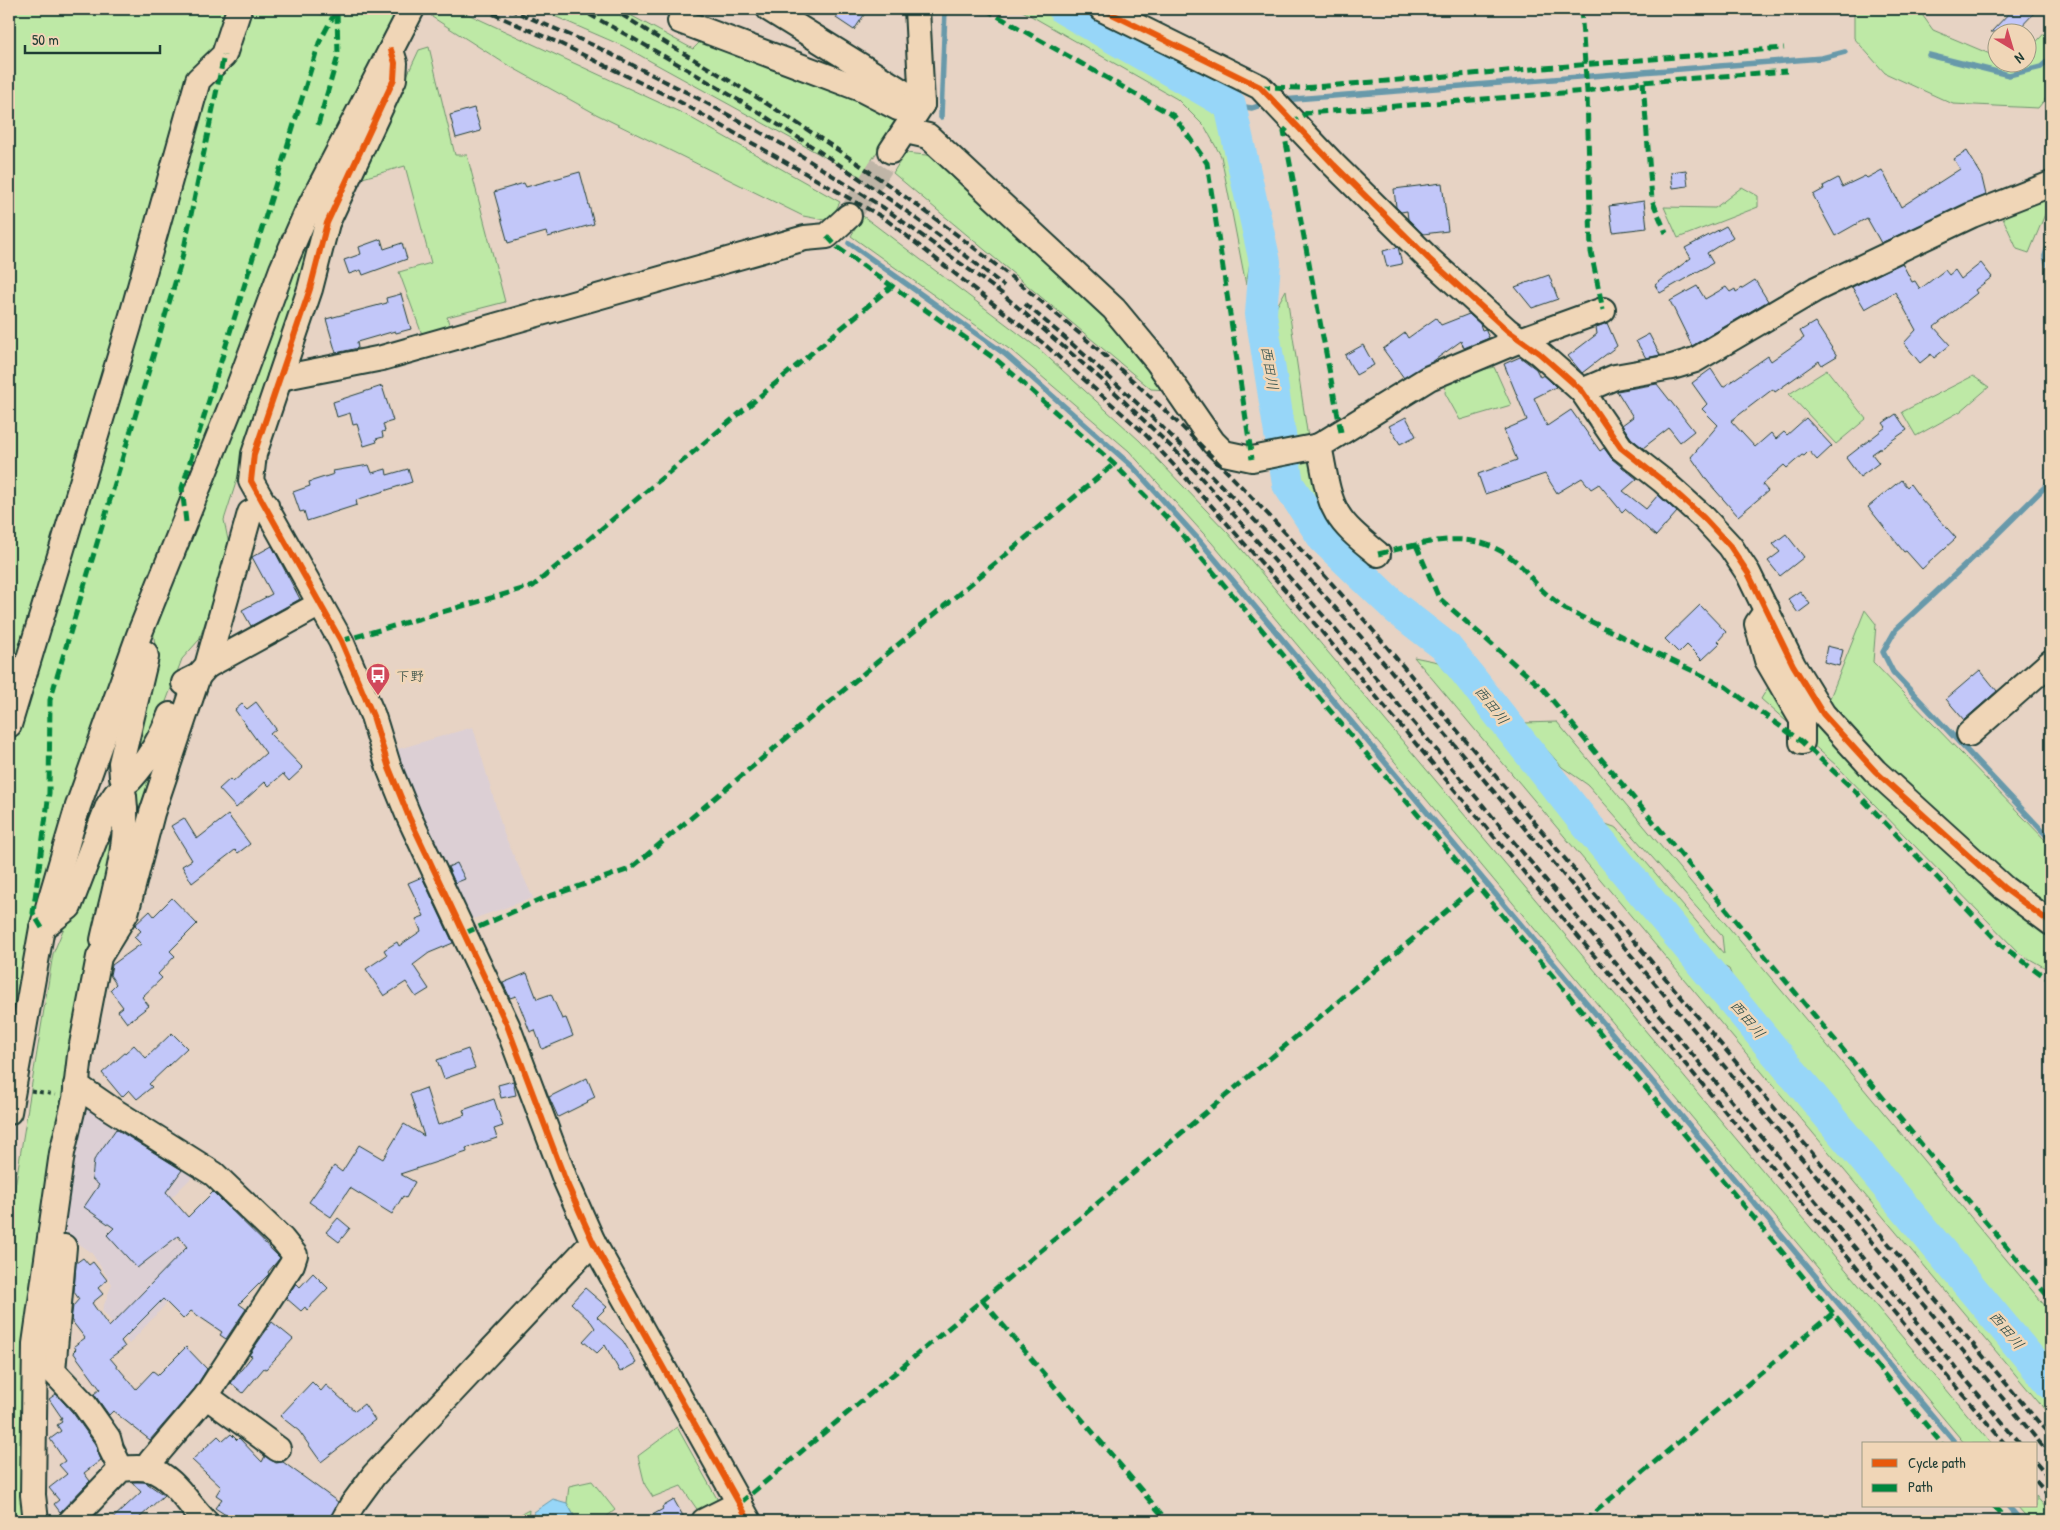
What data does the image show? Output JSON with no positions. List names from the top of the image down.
{
  "water": ["西田川"],
  "places": {
    "bus stop": ["下野"]
  },
  "legend": ["Cycle path", "Path"],
  "scale_bar": "50 m",
  "north": "bottom right"
}
